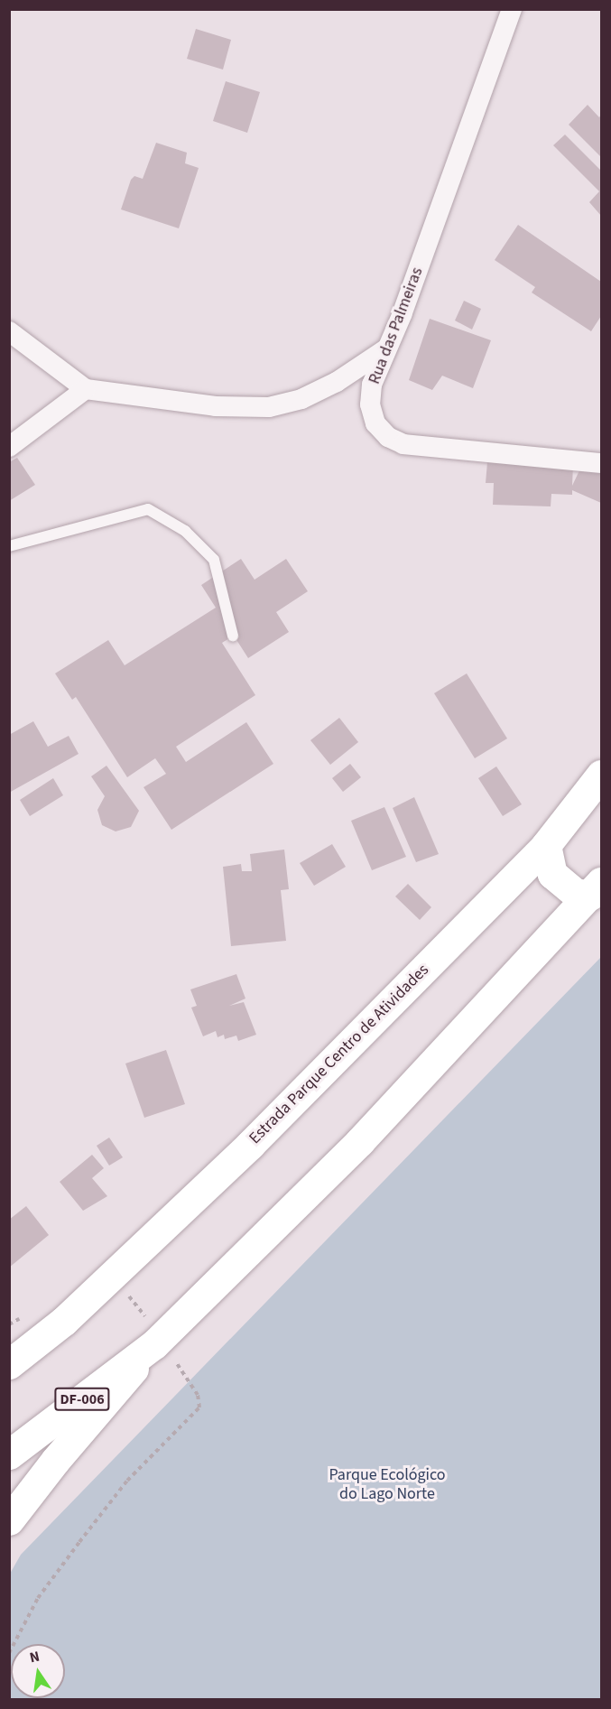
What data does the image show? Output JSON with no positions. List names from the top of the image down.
{
  "streets": {
    "main road": ["Estrada Parque Centro de Atividades", "DF-006"],
    "street": ["Rua das Palmeiras"]
  },
  "parks": ["Parque Ecológico do Lago Norte"],
  "north": "top"
}
